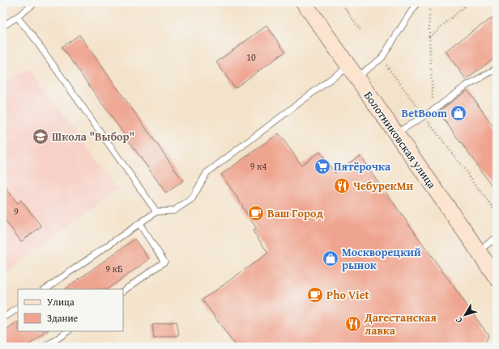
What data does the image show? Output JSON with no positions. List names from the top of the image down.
{
  "streets": {
    "street": ["Болотниковская улица"]
  },
  "places": {
    "shop": ["BetBoom", "Москворецкий рынок"],
    "school or university": ["Школа \"Выбор\""],
    "supermarket": ["Пятёрочка"],
    "restaurant": ["ЧебурекМи", "Дагестанская лавка"],
    "cafe": ["Ваш Город", "Pho Viet"]
  },
  "house_numbers": [
    "10",
    "9 к4",
    "9",
    "9 кБ"
  ],
  "legend": ["Улица", "Здание"],
  "north": "bottom left"
}
